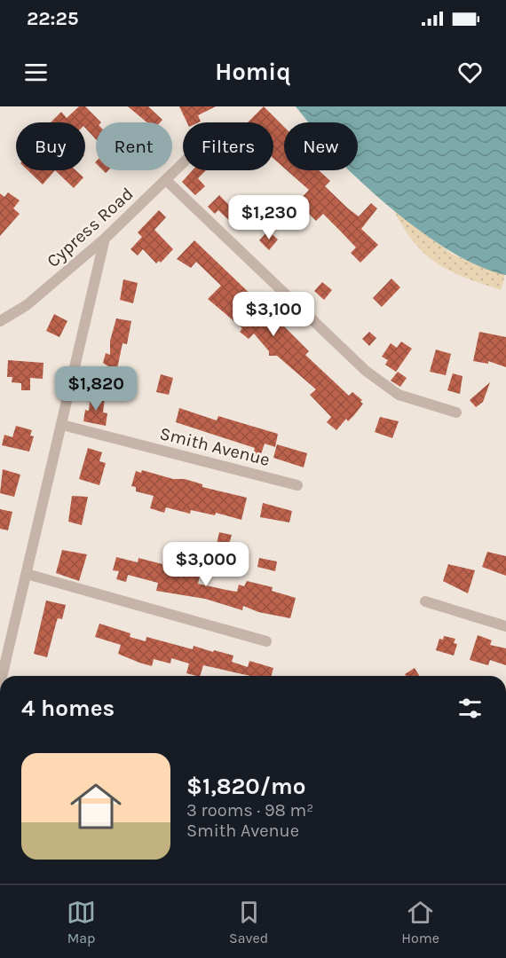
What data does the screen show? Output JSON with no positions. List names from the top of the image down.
{
  "streets": {
    "street": ["Cypress Road", "Smith Avenue"]
  },
  "page": {
    "status": "22:25",
    "header": "Homiq",
    "chip": [
      "Buy",
      "Rent",
      "Filters",
      "New"
    ],
    "price": [
      "$1,230",
      "$3,100",
      "$1,820",
      "$3,000"
    ],
    "heading": "4 homes",
    "list": [
      {
        "name": "$1,820/mo",
        "note": "3 rooms · 98 m² · Smith Avenue"
      }
    ],
    "tabs": ["Map", "Saved", "Home"]
  }
}
